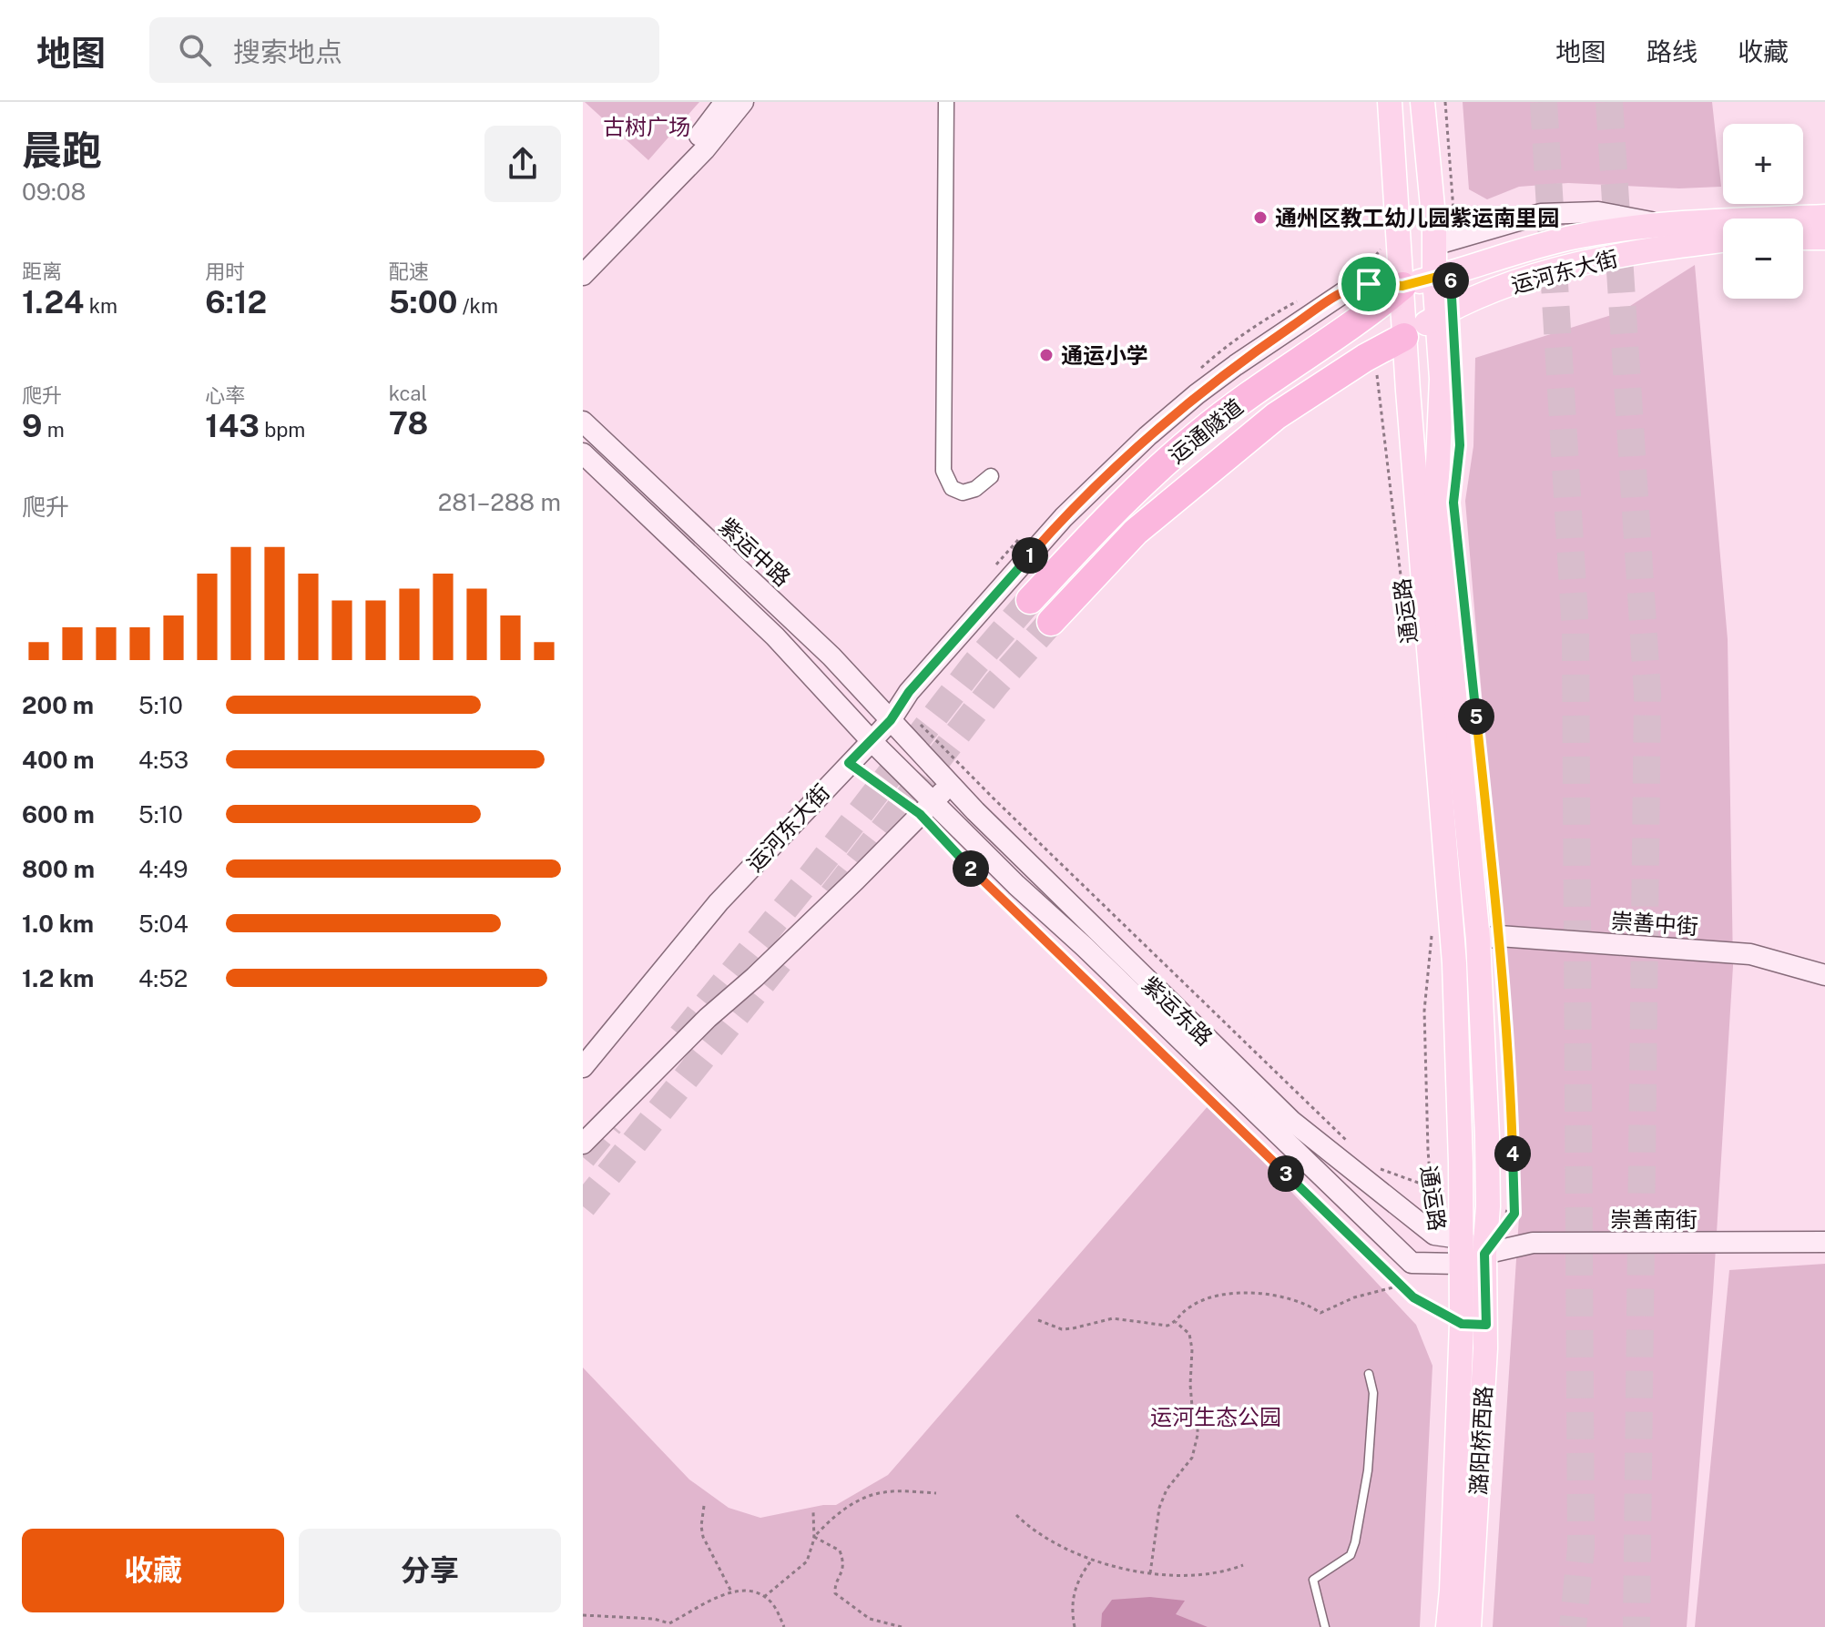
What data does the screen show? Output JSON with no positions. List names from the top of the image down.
{
  "streets": {
    "highway": ["运通隧道"],
    "main road": [
      "运河东大街",
      "紫运中路",
      "通运路",
      "崇善中街",
      "紫运东路",
      "崇善南街",
      "潞阳桥西路"
    ]
  },
  "crossings": [
    ["运河东大街", "运通隧道"],
    ["运河东大街", "紫运中路"],
    ["运河东大街", "通运路"],
    ["运河东大街", "紫运东路"],
    ["运通隧道", "通运路"],
    ["紫运中路", "紫运东路"],
    ["通运路", "崇善中街"],
    ["通运路", "紫运东路"],
    ["通运路", "崇善南街"],
    ["通运路", "潞阳桥西路"],
    ["紫运东路", "崇善南街"],
    ["紫运东路", "潞阳桥西路"],
    ["崇善南街", "潞阳桥西路"]
  ],
  "parks": ["古树广场", "运河生态公园"],
  "places": ["通州区教工幼儿园紫运南里园", "通运小学"],
  "page": {
    "header": "地图",
    "search": "搜索地点",
    "nav": ["地图", "路线", "收藏"],
    "heading": ["晨跑", "09:08"],
    "map_buttons": ["+", "−"],
    "stats": [
      ["距离", "1.24 km"],
      ["用时", "6:12"],
      ["配速", "5:00 /km"],
      ["爬升", "9 m"],
      ["心率", "143 bpm"],
      ["kcal", "78"]
    ],
    "pins": [
      "6",
      "1",
      "5",
      "2",
      "4",
      "3"
    ],
    "chart": ["爬升", "281–288 m"],
    "list": [
      {
        "name": "200 m",
        "note": "5:10"
      },
      {
        "name": "400 m",
        "note": "4:53"
      },
      {
        "name": "600 m",
        "note": "5:10"
      },
      {
        "name": "800 m",
        "note": "4:49"
      },
      {
        "name": "1.0 km",
        "note": "5:04"
      },
      {
        "name": "1.2 km",
        "note": "4:52"
      }
    ],
    "buttons": ["收藏", "分享"]
  }
}
